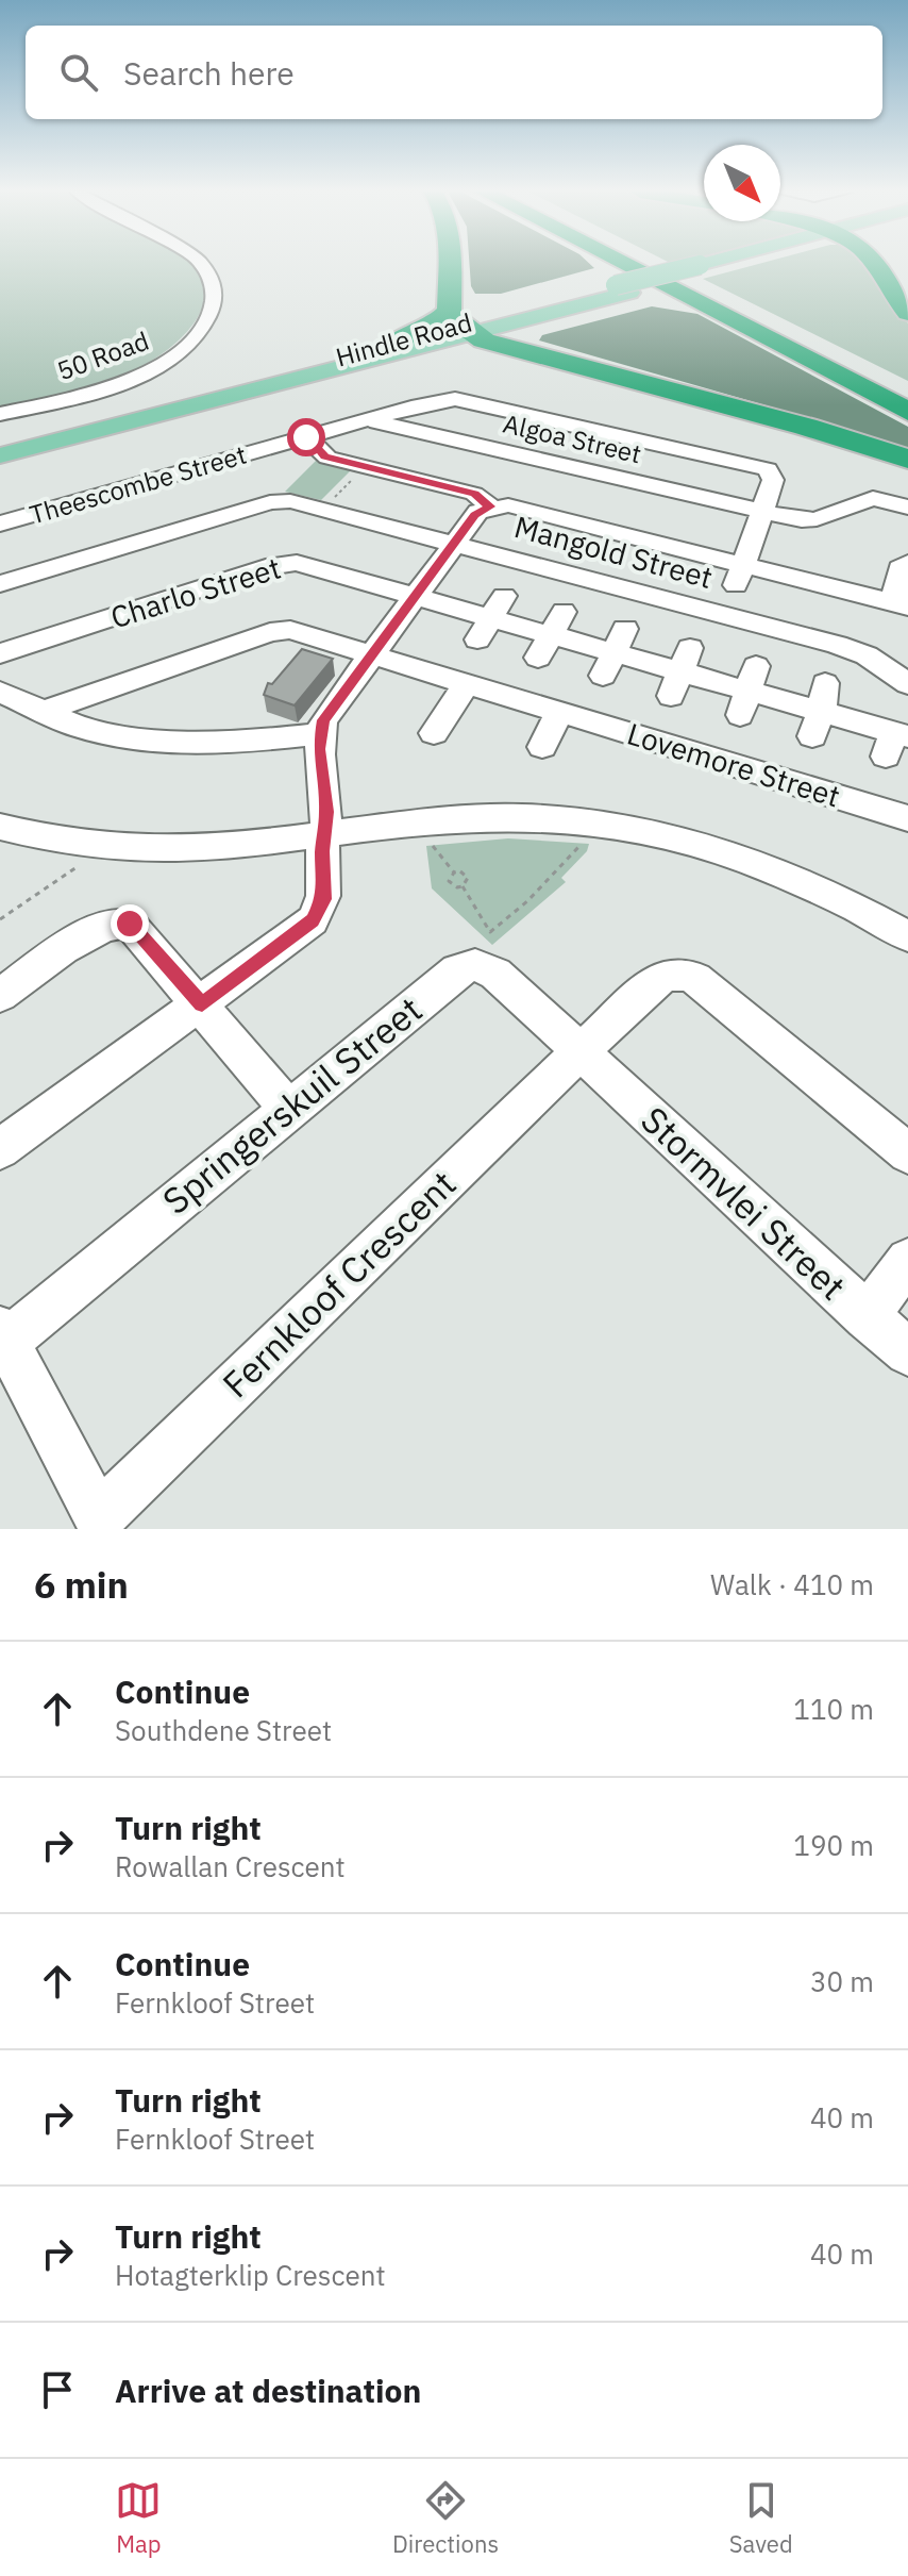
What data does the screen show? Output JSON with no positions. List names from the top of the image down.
{
  "streets": {
    "main road": ["Hindle Road"],
    "street": [
      "50 Road",
      "Algoa Street",
      "Theescombe Street",
      "Mangold Street",
      "Charlo Street",
      "Lovemore Street",
      "Springerskuil Street",
      "Stormvlei Street",
      "Fernkloof Crescent"
    ]
  },
  "crossings": [
    ["Algoa Street", "Theescombe Street"],
    ["Springerskuil Street", "Stormvlei Street"],
    ["Springerskuil Street", "Fernkloof Crescent"],
    ["Stormvlei Street", "Fernkloof Crescent"]
  ],
  "north": "bottom right",
  "page": {
    "search": "Search here",
    "heading": ["6 min", "Walk · 410 m"],
    "list": [
      ["Continue", "Southdene Street", "110 m"],
      ["Turn right", "Rowallan Crescent", "190 m"],
      ["Continue", "Fernkloof Street", "30 m"],
      ["Turn right", "Fernkloof Street", "40 m"],
      ["Turn right", "Hotagterklip Crescent", "40 m"],
      "Arrive at destination"
    ],
    "nav": ["Map", "Directions", "Saved"]
  }
}
